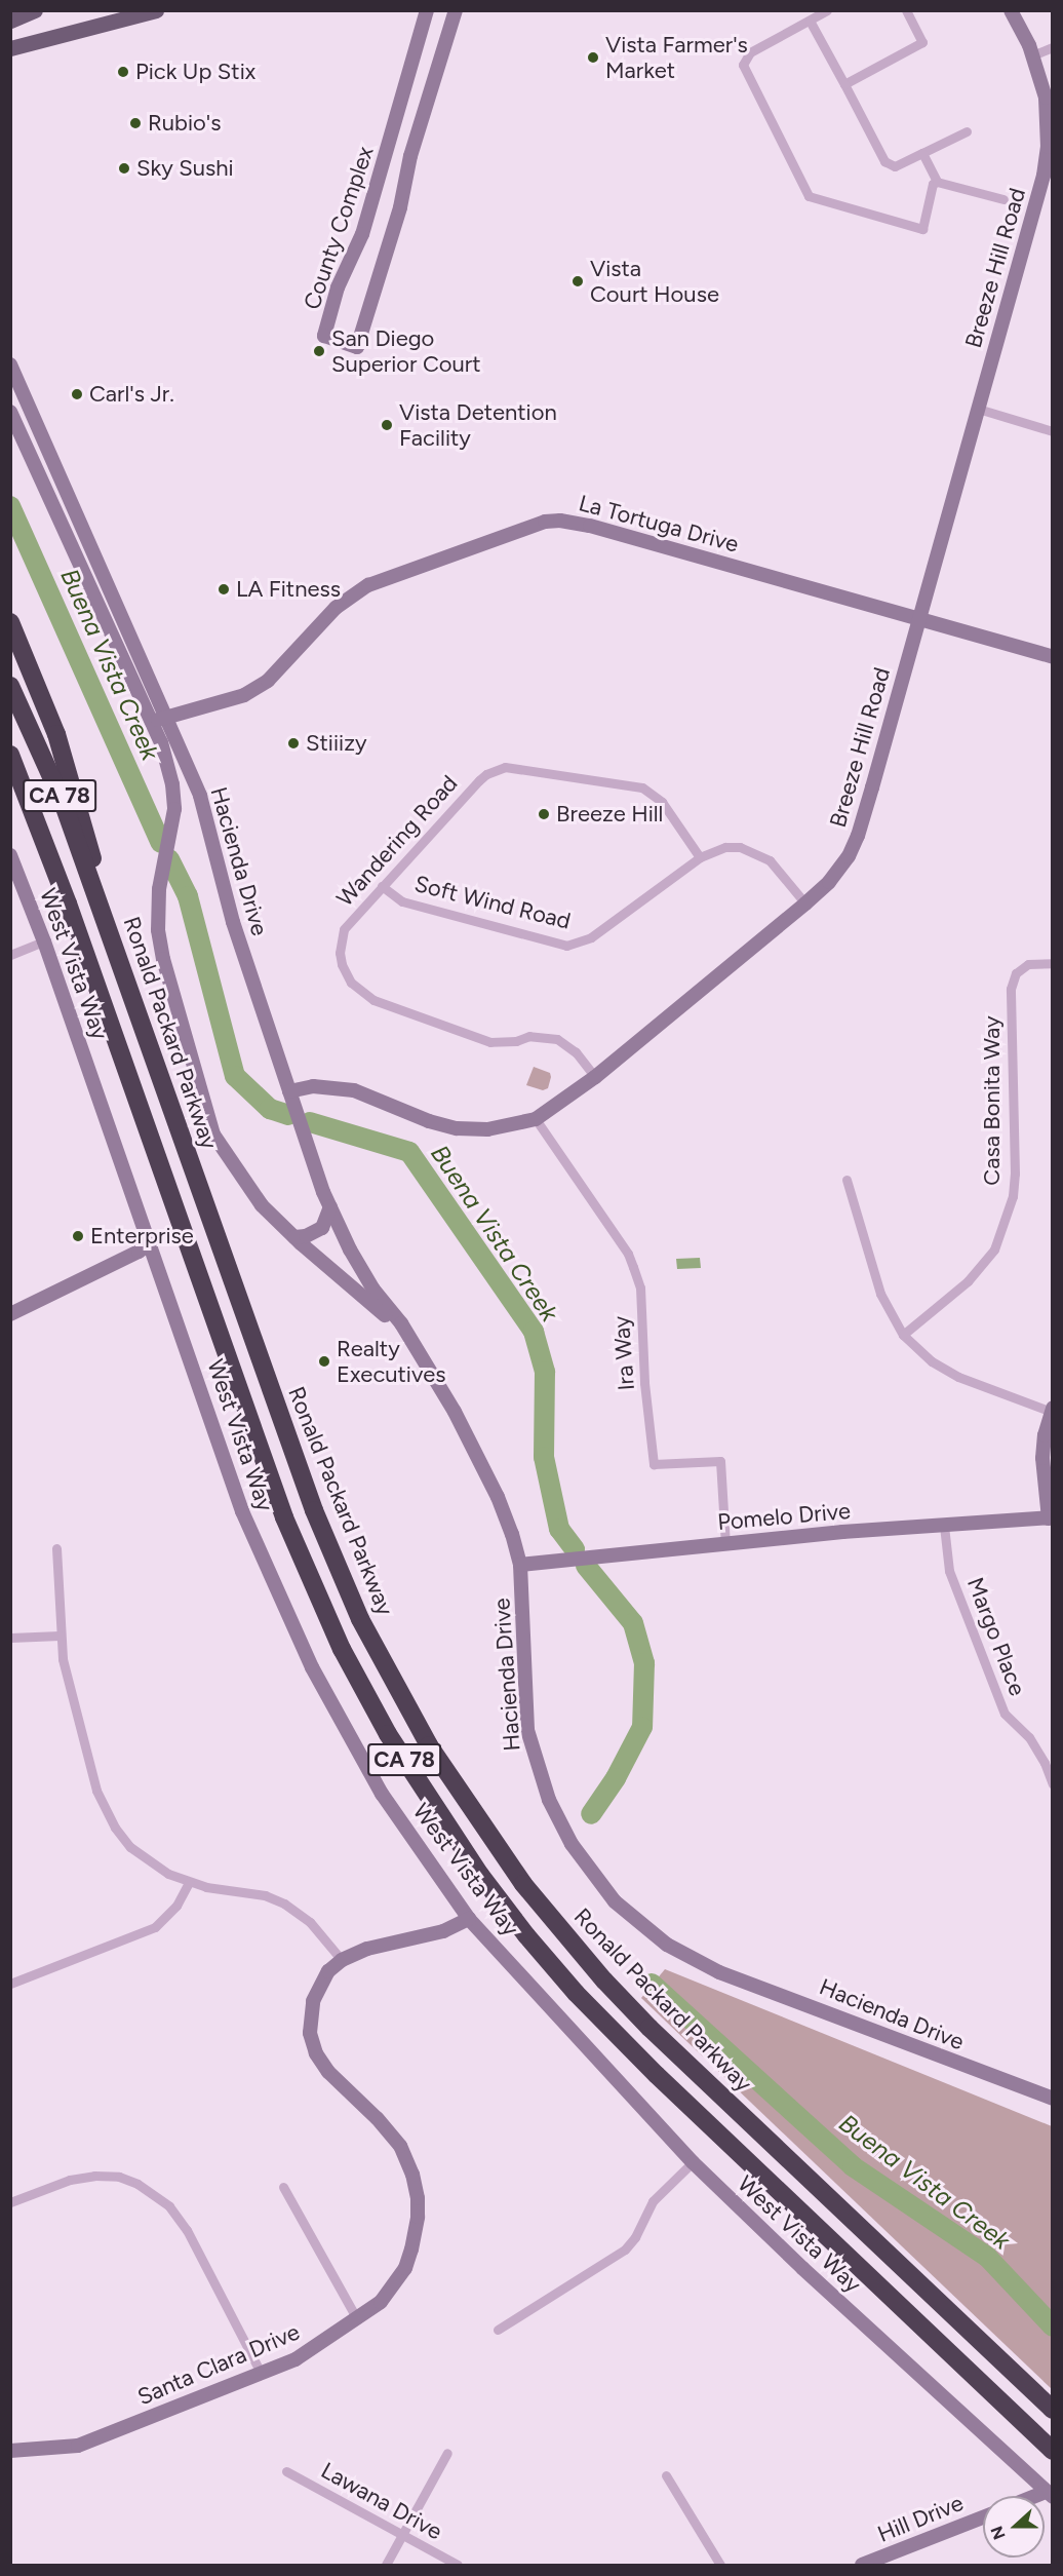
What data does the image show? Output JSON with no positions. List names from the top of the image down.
{
  "streets": {
    "highway": ["CA 78", "Ronald Packard Parkway"],
    "main road": [
      "County Complex",
      "Breeze Hill Road",
      "La Tortuga Drive",
      "Hacienda Drive",
      "West Vista Way",
      "Pomelo Drive",
      "Santa Clara Drive",
      "Hill Drive"
    ],
    "street": [
      "Wandering Road",
      "Soft Wind Road",
      "Casa Bonita Way",
      "Ira Way",
      "Margo Place",
      "Lawana Drive"
    ]
  },
  "crossings": [
    ["Breeze Hill Road", "La Tortuga Drive"],
    ["Breeze Hill Road", "Wandering Road"],
    ["Breeze Hill Road", "Hacienda Drive"],
    ["Breeze Hill Road", "Soft Wind Road"],
    ["Breeze Hill Road", "Ira Way"],
    ["La Tortuga Drive", "Hacienda Drive"],
    ["Wandering Road", "Soft Wind Road"],
    ["Hacienda Drive", "Pomelo Drive"],
    ["West Vista Way", "Santa Clara Drive"],
    ["Ira Way", "Pomelo Drive"],
    ["Pomelo Drive", "Margo Place"]
  ],
  "water": ["Buena Vista Creek"],
  "places": [
    "Vista Farmer's Market",
    "Pick Up Stix",
    "Rubio's",
    "Sky Sushi",
    "Vista Court House",
    "San Diego Superior Court",
    "Carl's Jr.",
    "Vista Detention Facility",
    "LA Fitness",
    "Stiiizy",
    "Breeze Hill",
    "Enterprise",
    "Realty Executives"
  ],
  "north": "left"
}
